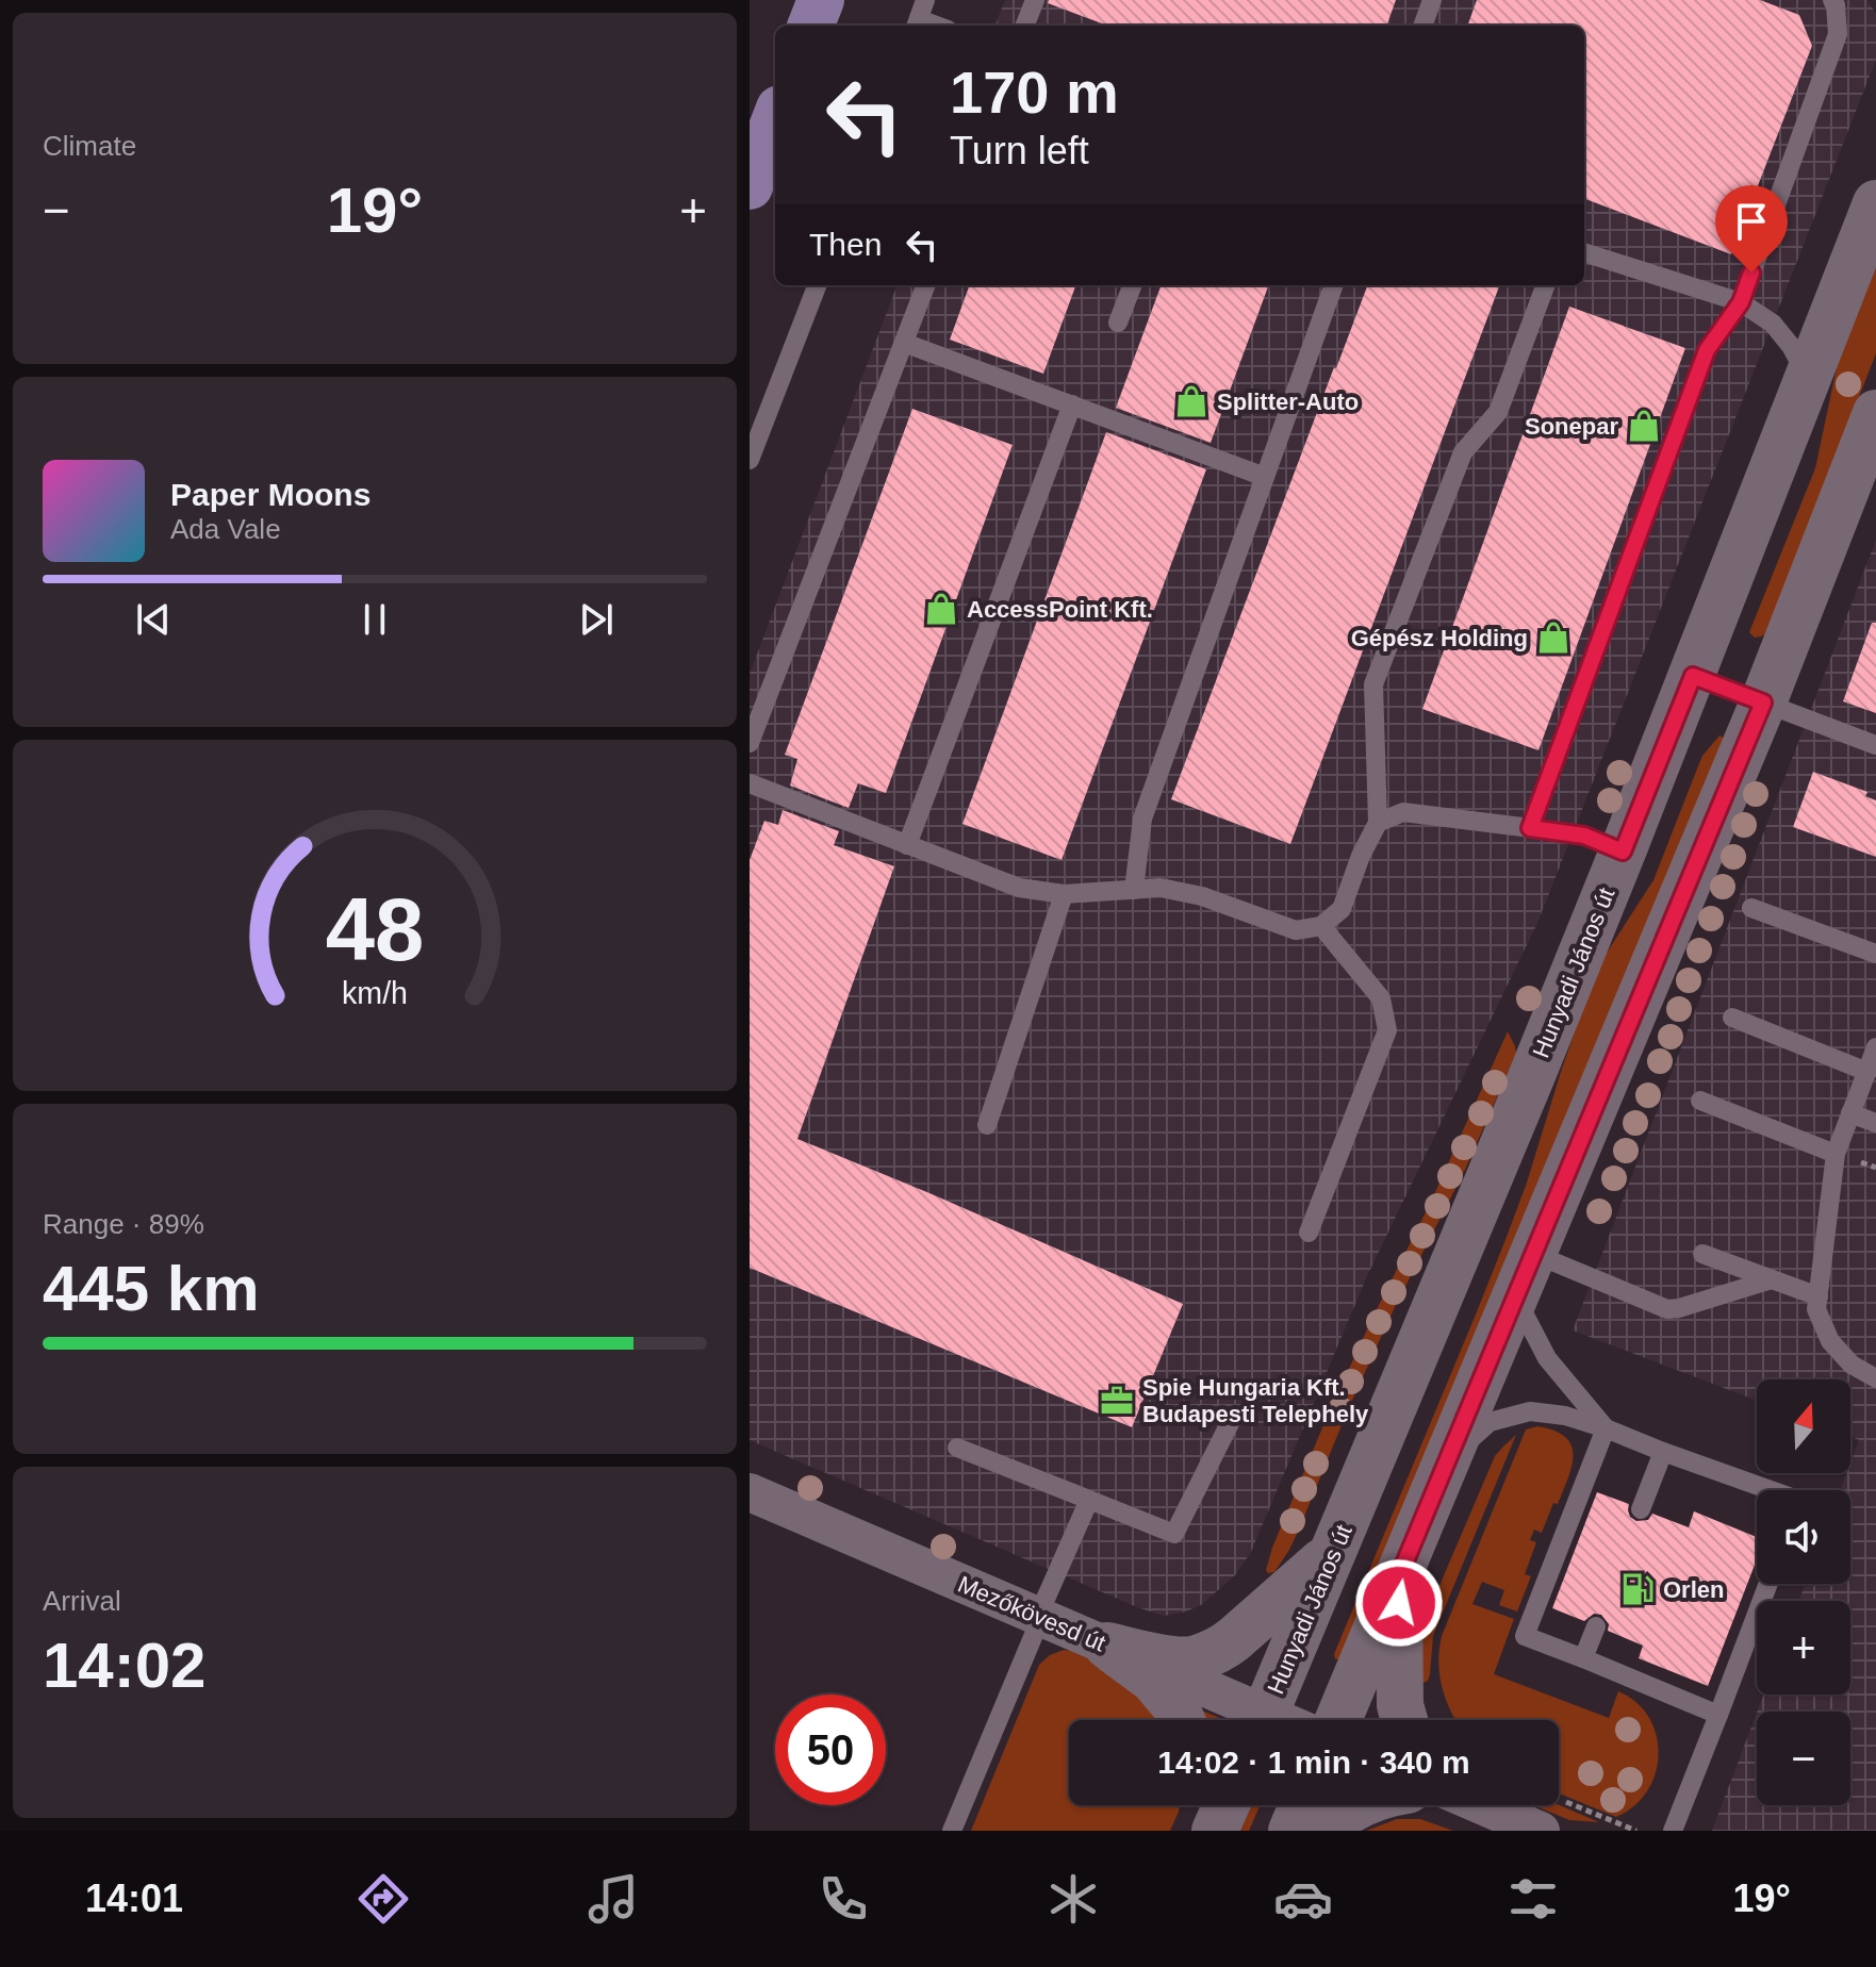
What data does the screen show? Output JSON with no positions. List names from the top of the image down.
{
  "streets": {
    "main road": ["Hunyadi János út"],
    "street": ["Mezőkövesd út"]
  },
  "places": {
    "shop": [
      "Splitter-Auto",
      "Sonepar",
      "AccessPoint Kft.",
      "Gépész Holding"
    ],
    "office": ["Spie Hungaria Kft. Budapesti Telephely"],
    "fuel station": ["Orlen"]
  },
  "north": "top",
  "page": {
    "tile": [
      "Climate",
      ["Range · 89%", "445 km"],
      ["Arrival", "14:02"]
    ],
    "turn": ["170 m", "Turn left"],
    "heat": ["−", "19°", "+"],
    "then": "Then",
    "song": ["Paper Moons", "Ada Vale"],
    "map_buttons": ["+", "−"],
    "limit": "50",
    "trip": "14:02 · 1 min · 340 m",
    "tabs": ["14:01", "19°"],
    "gauge": ["48", "km/h"]
  }
}
